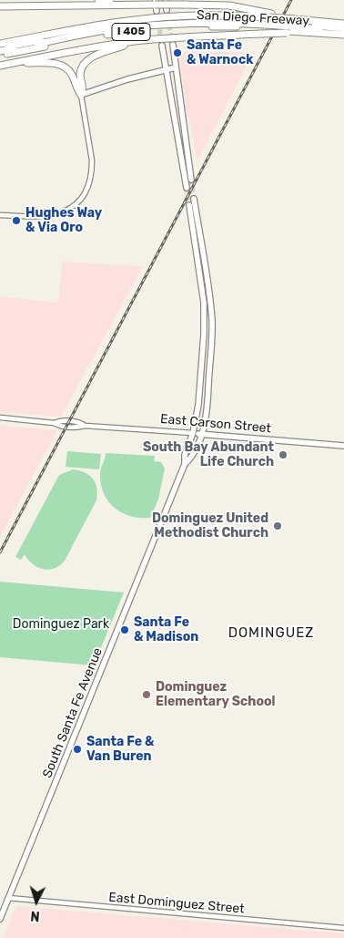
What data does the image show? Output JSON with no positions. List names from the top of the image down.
{
  "streets": {
    "highway": ["San Diego Freeway", "I 405"],
    "main road": ["East Carson Street", "South Santa Fe Avenue"],
    "street": ["East Dominguez Street"]
  },
  "crossings": [
    ["East Carson Street", "South Santa Fe Avenue"],
    ["South Santa Fe Avenue", "East Dominguez Street"]
  ],
  "districts": ["DOMINGUEZ"],
  "parks": ["Dominguez Park"],
  "places": [
    "Santa Fe & Warnock",
    "Hughes Way & Via Oro",
    "South Bay Abundant Life Church",
    "Dominguez United Methodist Church",
    "Santa Fe & Madison",
    "Dominguez Elementary School",
    "Santa Fe & Van Buren"
  ],
  "north": "bottom"
}
